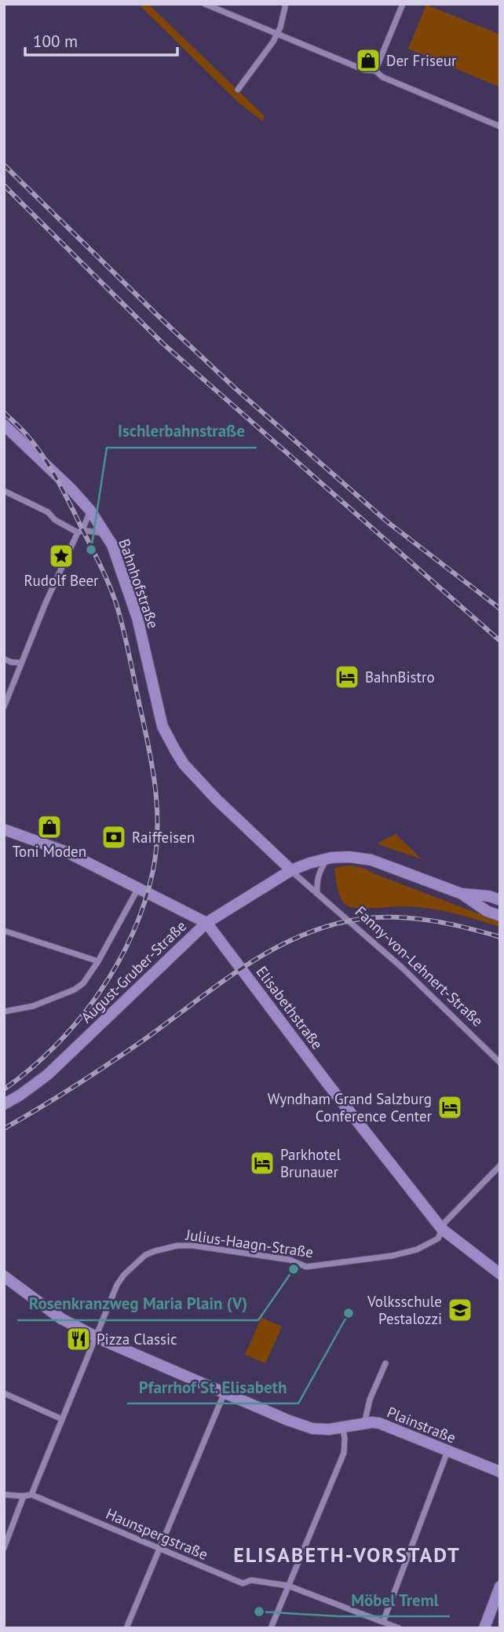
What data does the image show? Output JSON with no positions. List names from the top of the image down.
{
  "streets": {
    "street": [
      "Bahnhofstraße",
      "Fanny-von-Lehnert-Straße",
      "August-Gruber-Straße",
      "Elisabethstraße",
      "Julius-Haagn-Straße",
      "Plainstraße",
      "Haunspergstraße"
    ]
  },
  "crossings": [
    ["Bahnhofstraße", "Fanny-von-Lehnert-Straße"],
    ["Fanny-von-Lehnert-Straße", "August-Gruber-Straße"],
    ["August-Gruber-Straße", "Elisabethstraße"],
    ["Elisabethstraße", "Julius-Haagn-Straße"],
    ["Julius-Haagn-Straße", "Plainstraße"],
    ["Julius-Haagn-Straße", "Haunspergstraße"]
  ],
  "districts": ["ELISABETH-VORSTADT"],
  "places": {
    "shop": ["Der Friseur", "Toni Moden"],
    "other": [
      "Ischlerbahnstraße",
      "Rosenkranzweg Maria Plain (V)",
      "Pfarrhof St. Elisabeth",
      "Möbel Treml"
    ],
    "place": ["Rudolf Beer"],
    "hotel": ["BahnBistro", "Wyndham Grand Salzburg Conference Center", "Parkhotel Brunauer"],
    "bank": ["Raiffeisen"],
    "school or university": ["Volksschule Pestalozzi"],
    "restaurant": ["Pizza Classic"]
  },
  "scale_bar": "100 m"
}
